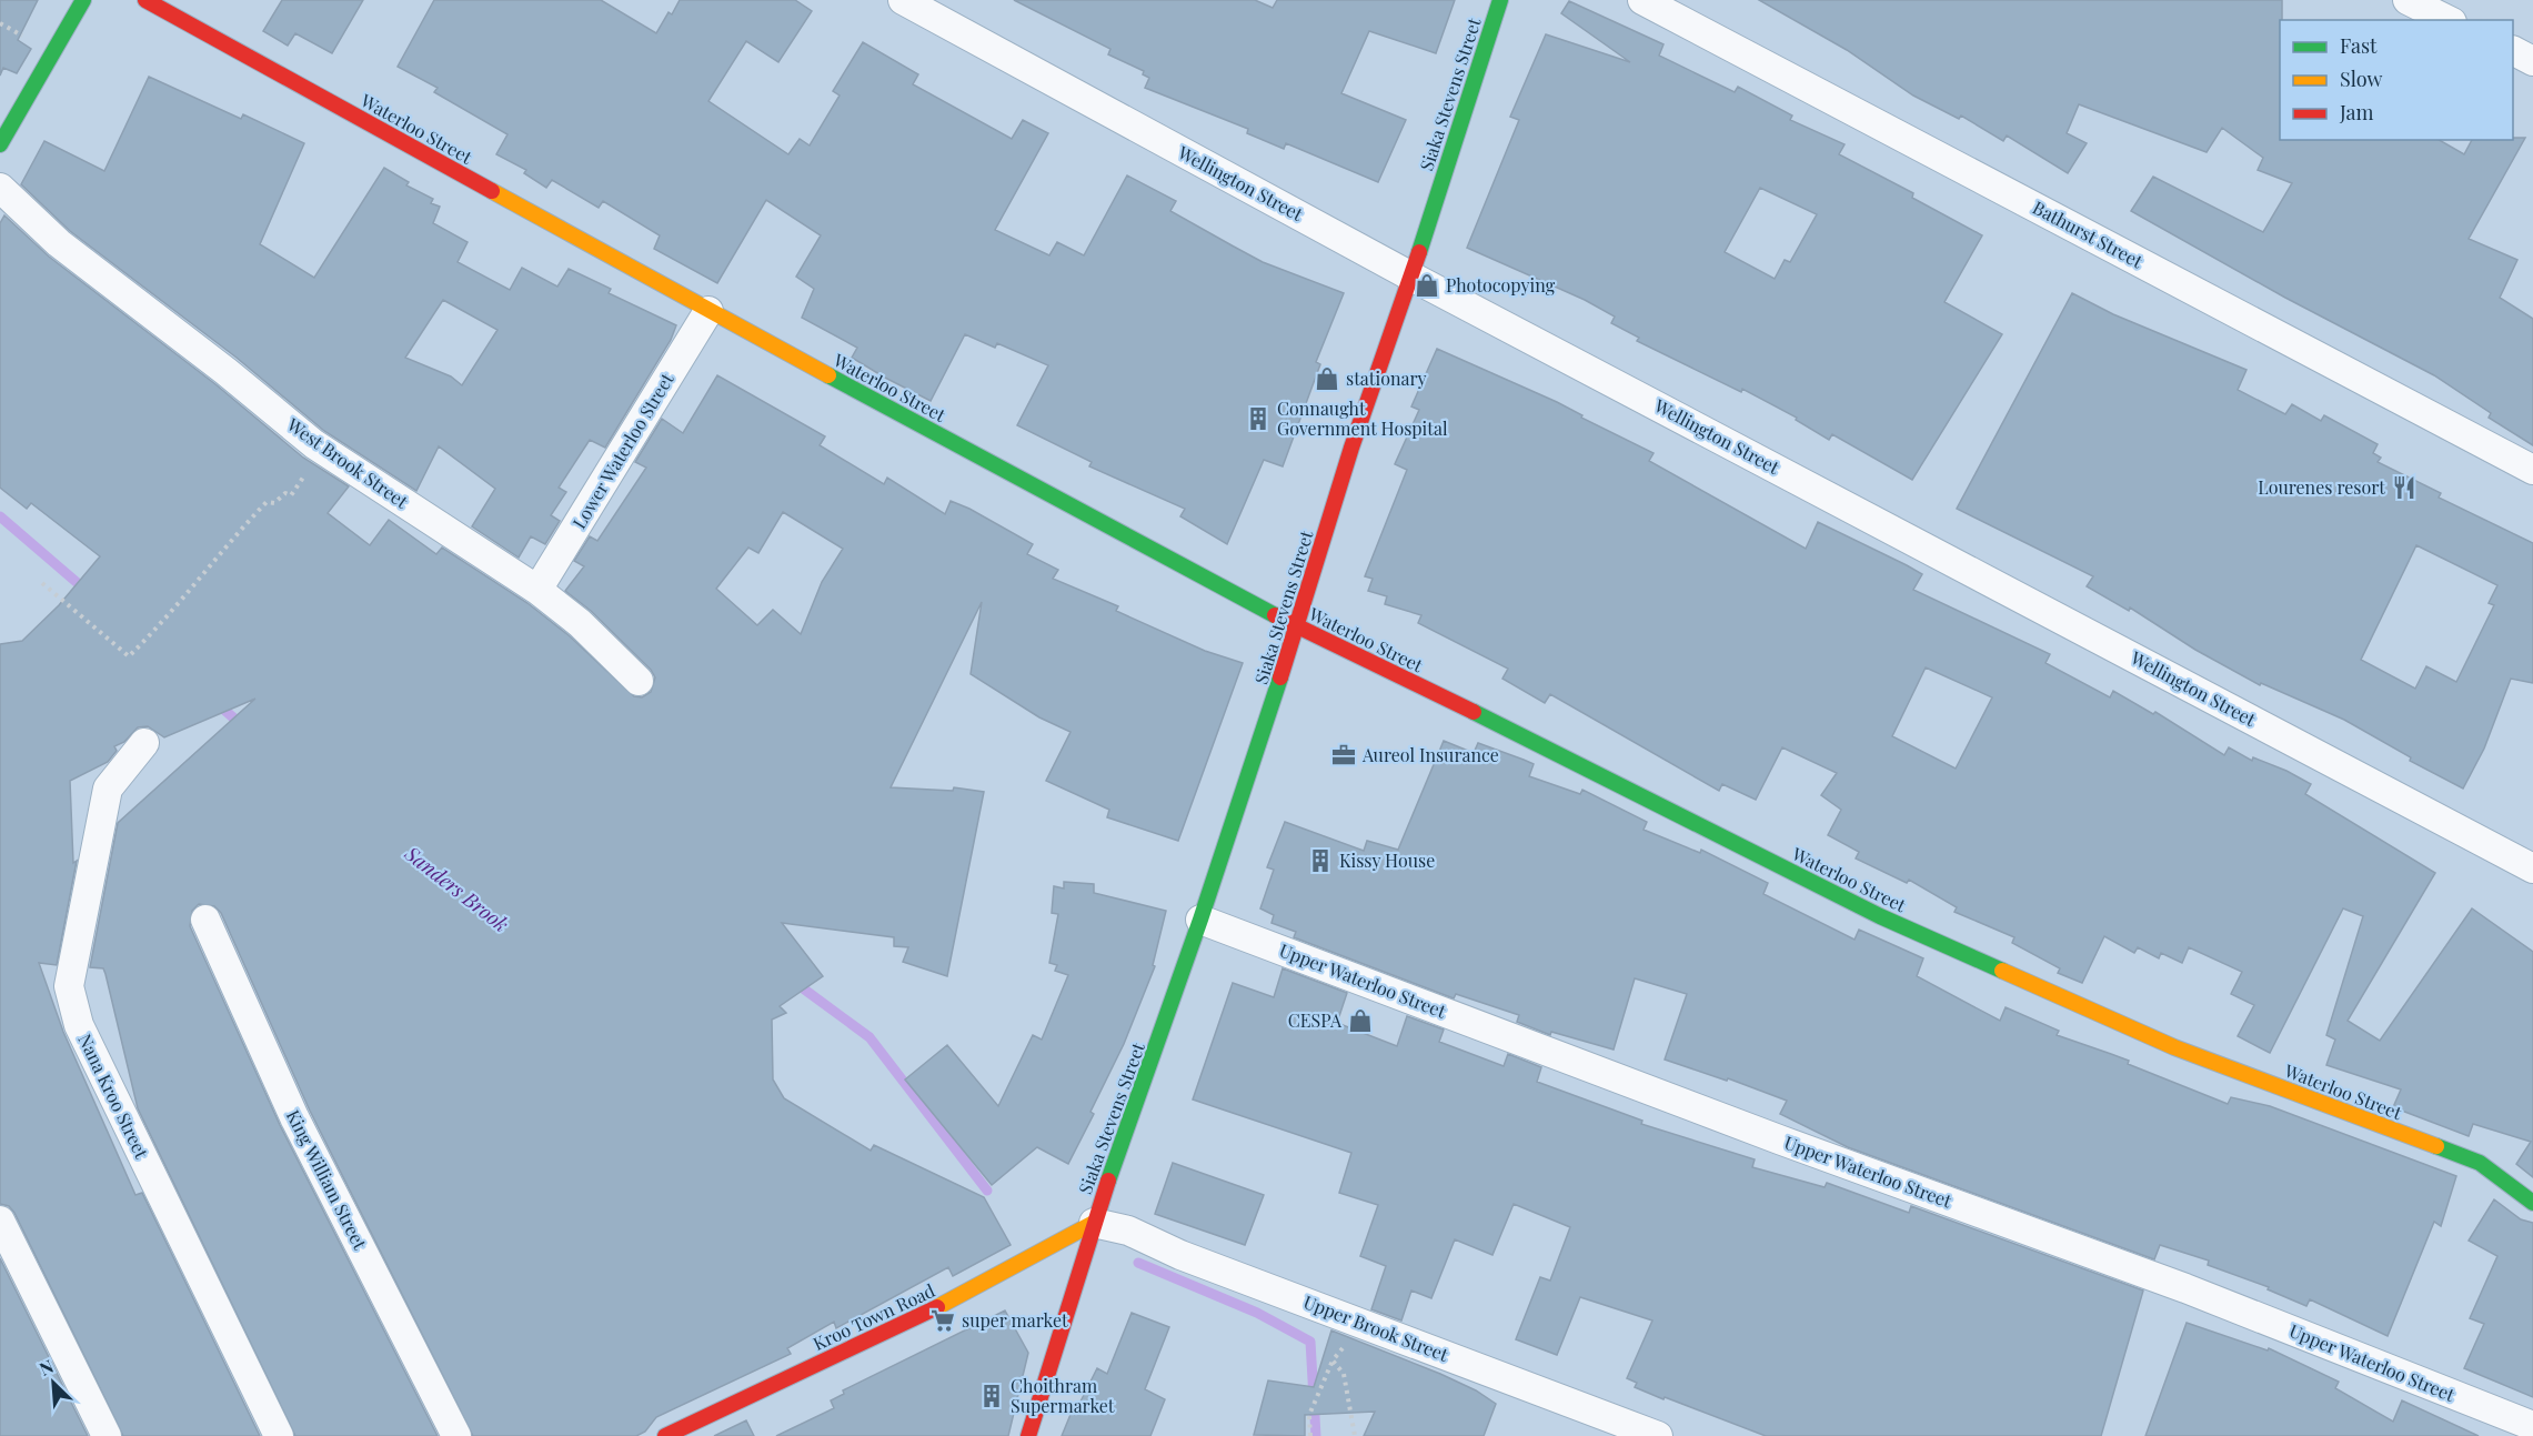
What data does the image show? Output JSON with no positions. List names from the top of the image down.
{
  "streets": {
    "street": [
      "Siaka Stevens Street",
      "Waterloo Street",
      "Wellington Street",
      "Bathurst Street",
      "Lower Waterloo Street",
      "West Brook Street",
      "Upper Waterloo Street",
      "Nana Kroo Street",
      "King William Street",
      "Kroo Town Road",
      "Upper Brook Street"
    ]
  },
  "crossings": [
    ["Siaka Stevens Street", "Waterloo Street"],
    ["Siaka Stevens Street", "Wellington Street"],
    ["Siaka Stevens Street", "Upper Waterloo Street"],
    ["Siaka Stevens Street", "Kroo Town Road"],
    ["Siaka Stevens Street", "Upper Brook Street"],
    ["Waterloo Street", "Lower Waterloo Street"],
    ["Lower Waterloo Street", "West Brook Street"],
    ["Kroo Town Road", "Upper Brook Street"]
  ],
  "water": ["Sanders Brook"],
  "places": {
    "shop": ["Photocopying", "stationary", "CESPA"],
    "building": ["Connaught Government Hospital", "Kissy House", "Choithram Supermarket"],
    "restaurant": ["Lourenes resort"],
    "office": ["Aureol Insurance"],
    "supermarket": ["super market"]
  },
  "legend": ["Fast", "Slow", "Jam"],
  "north": "top left"
}
